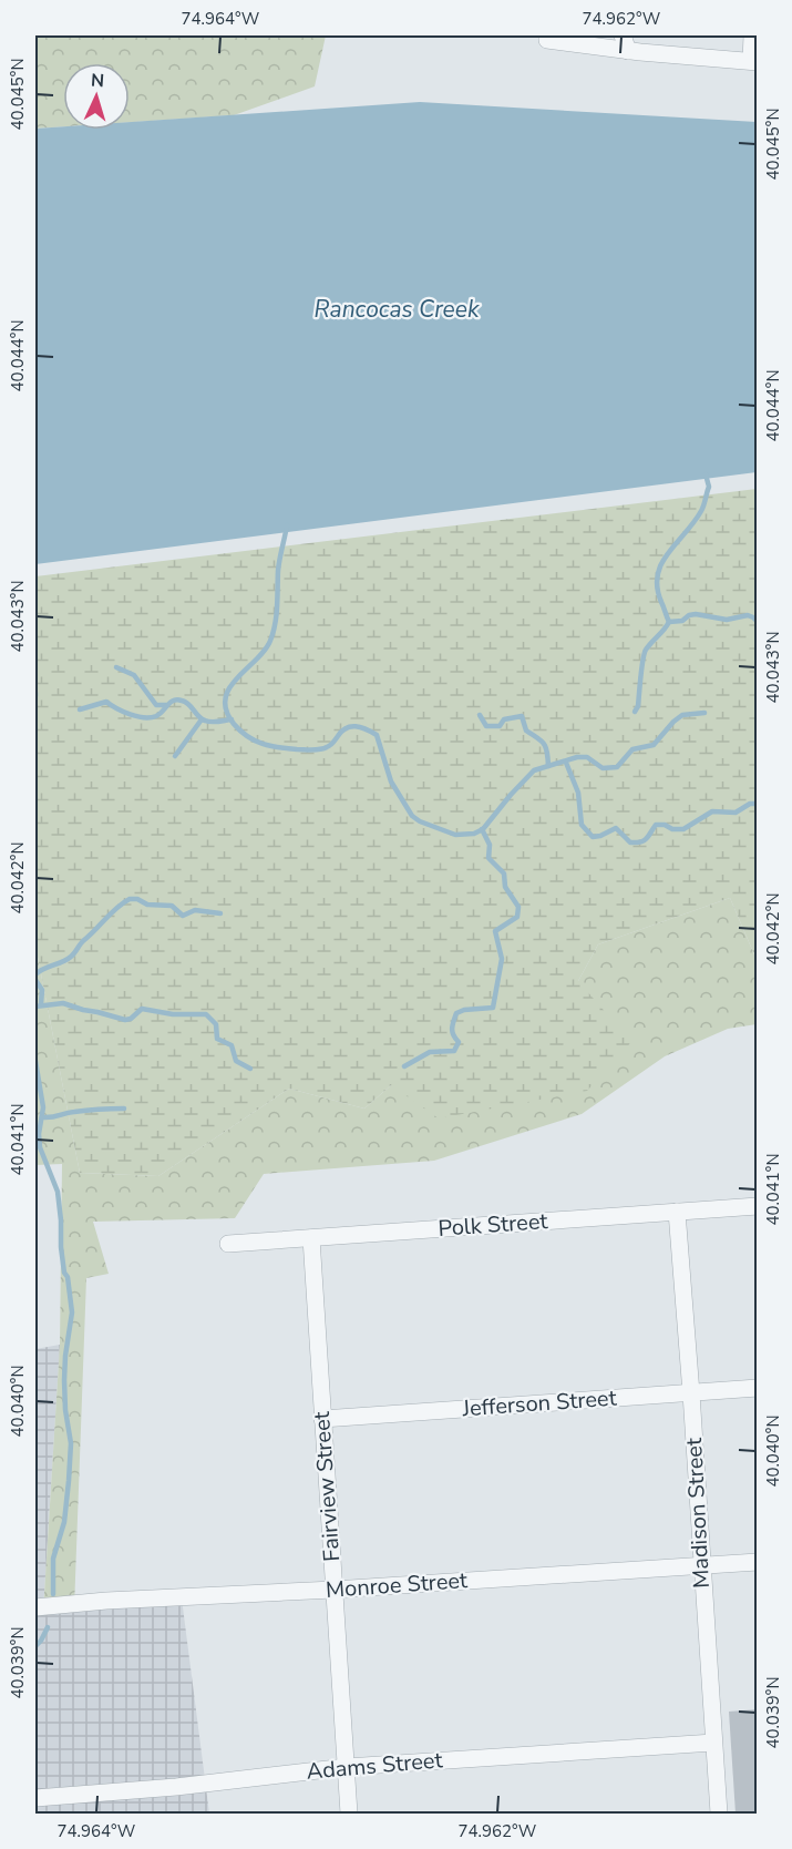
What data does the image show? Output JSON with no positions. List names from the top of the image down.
{
  "streets": {
    "street": [
      "Polk Street",
      "Jefferson Street",
      "Fairview Street",
      "Madison Street",
      "Monroe Street",
      "Adams Street"
    ]
  },
  "crossings": [
    ["Polk Street", "Fairview Street"],
    ["Polk Street", "Madison Street"],
    ["Jefferson Street", "Fairview Street"],
    ["Jefferson Street", "Madison Street"],
    ["Fairview Street", "Monroe Street"],
    ["Fairview Street", "Adams Street"],
    ["Madison Street", "Monroe Street"],
    ["Madison Street", "Adams Street"]
  ],
  "water": ["Rancocas Creek"],
  "north": "top",
  "coordinates": [
    "74.964°W",
    "74.962°W",
    "40.045°N",
    "40.044°N",
    "40.043°N",
    "40.042°N",
    "40.041°N",
    "40.040°N",
    "40.039°N"
  ]
}
